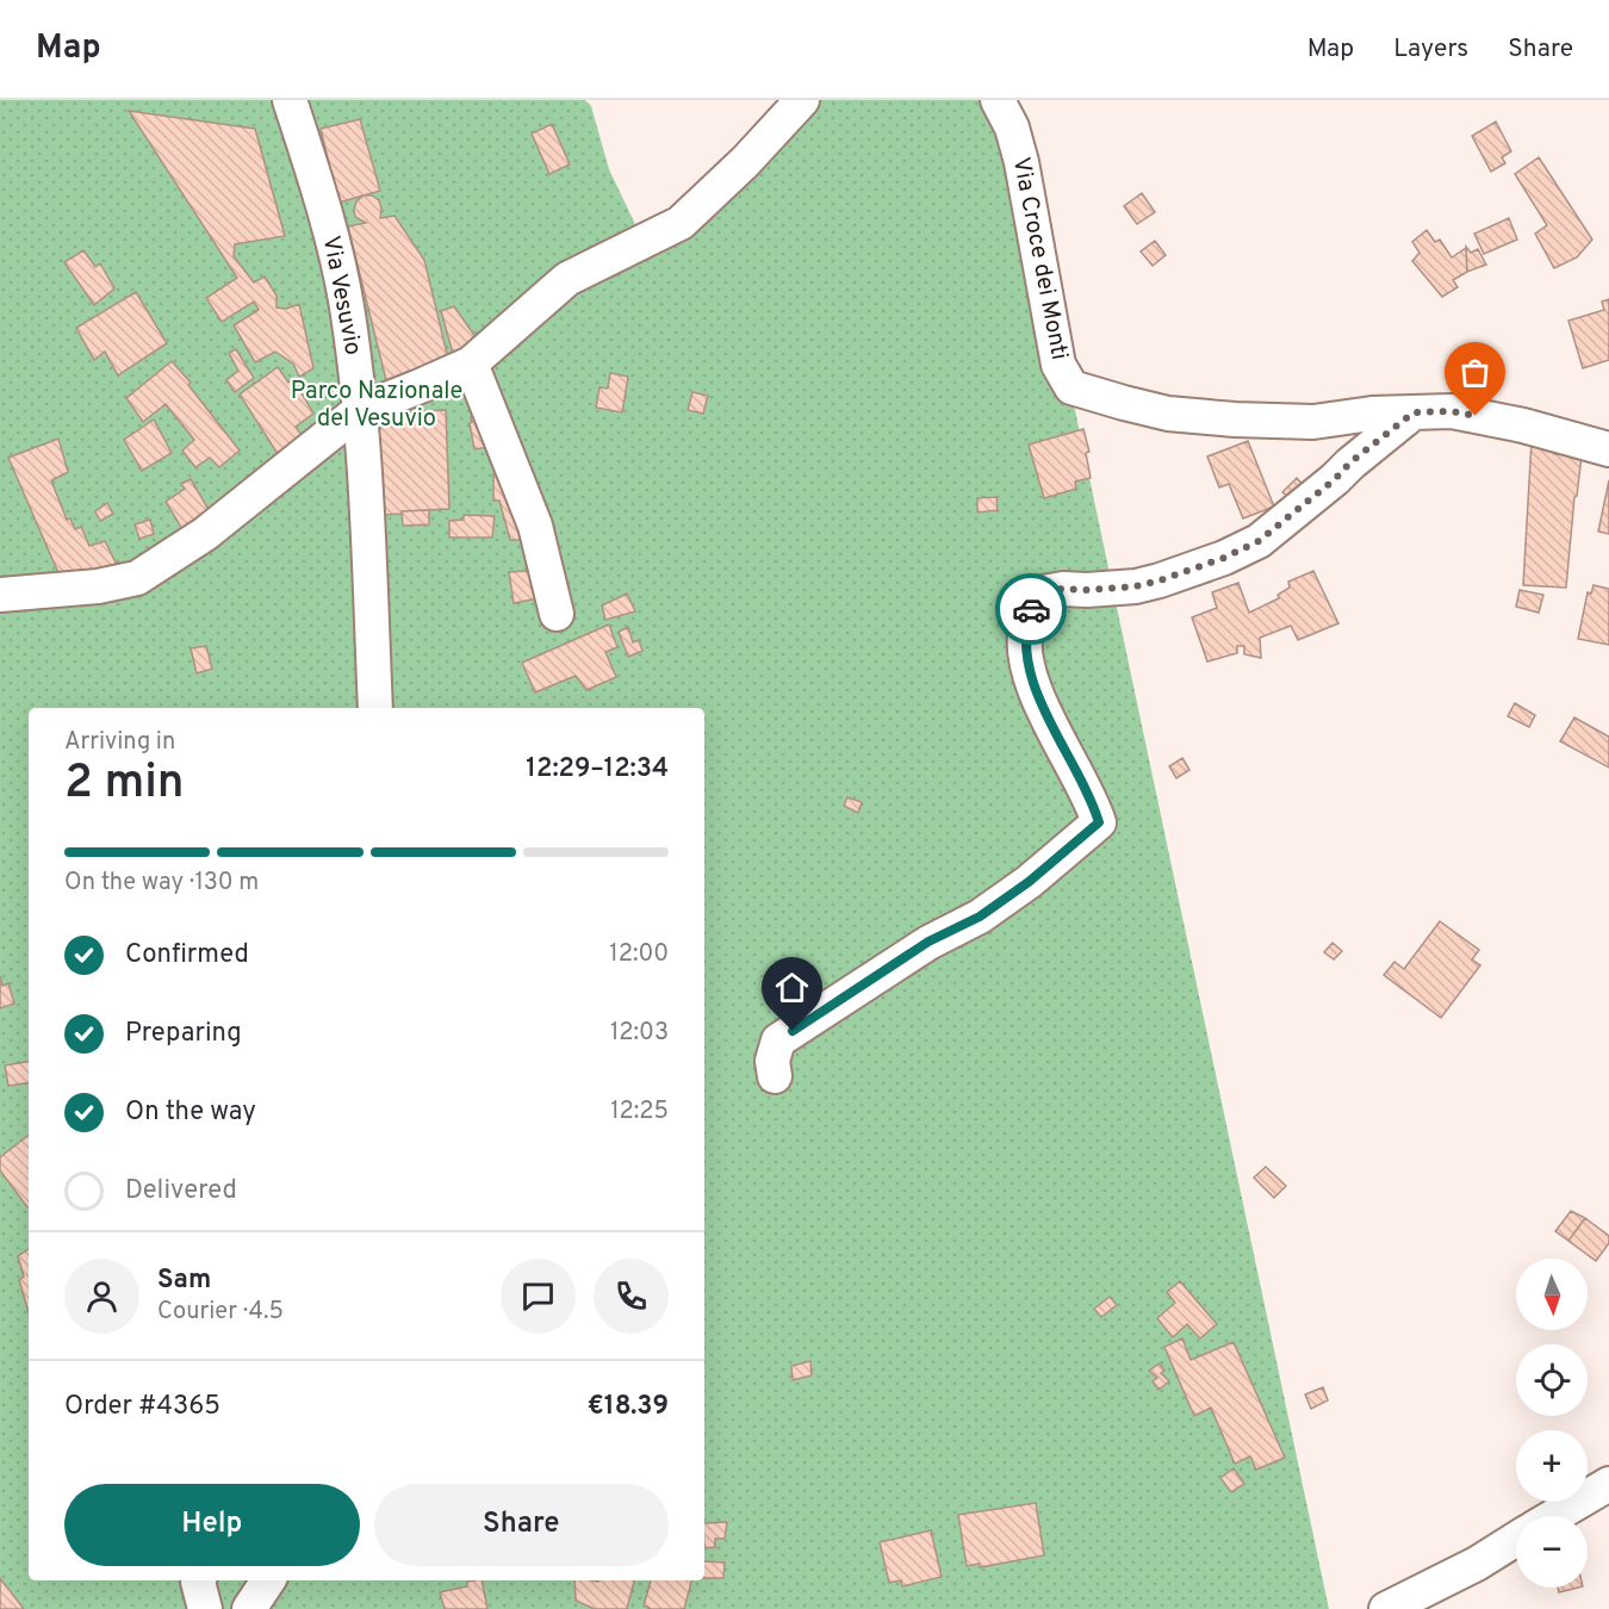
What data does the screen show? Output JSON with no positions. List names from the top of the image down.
{
  "streets": {
    "street": ["Via Croce dei Monti", "Via Vesuvio"]
  },
  "parks": ["Parco Nazionale del Vesuvio"],
  "north": "bottom",
  "page": {
    "header": "Map",
    "nav": ["Map", "Layers", "Share"],
    "heading": ["2 min", "Arriving in", "12:29–12:34"],
    "panel": [
      "Sam",
      "Courier · 4.5",
      "Order #4365",
      "€18.39"
    ],
    "bar": "On the way · 130 m",
    "list": [
      ["Confirmed", "12:00"],
      ["Preparing", "12:03"],
      ["On the way", "12:25"],
      "Delivered"
    ],
    "map_buttons": ["+", "−"],
    "buttons": ["Help", "Share"]
  }
}
